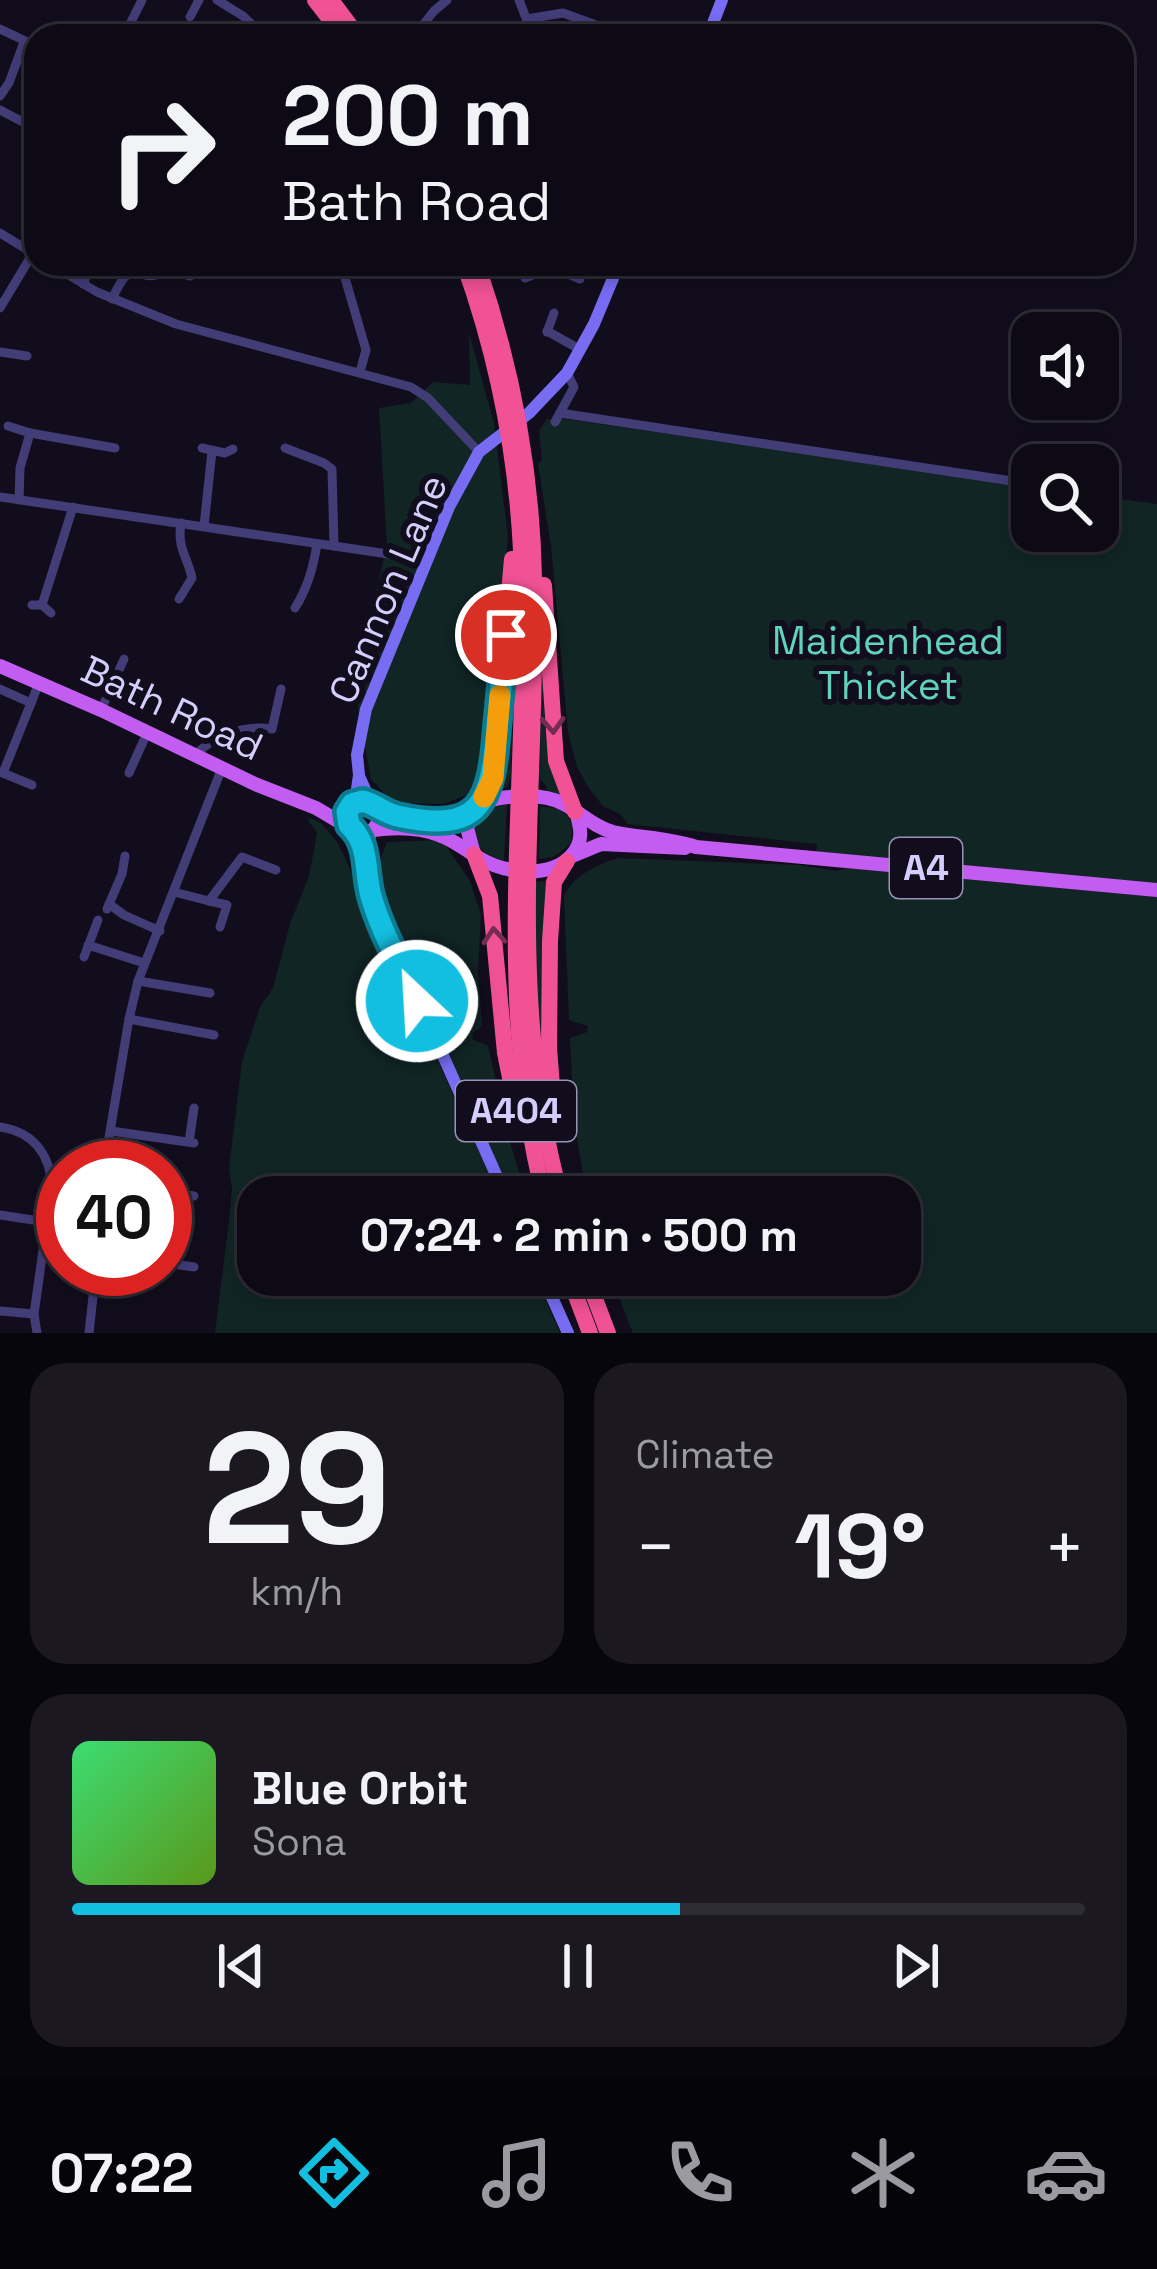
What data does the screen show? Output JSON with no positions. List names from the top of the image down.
{
  "streets": {
    "highway": ["A404"],
    "main road": ["Bath Road", "A4"],
    "street": ["Cannon Lane"]
  },
  "crossings": [
    ["Cannon Lane", "Bath Road"],
    ["Bath Road", "A4"],
    ["Bath Road", "A404"],
    ["A4", "A404"]
  ],
  "parks": ["Maidenhead Thicket"],
  "page": {
    "turn": ["200 m", "Bath Road"],
    "limit": "40",
    "trip": "07:24 · 2 min · 500 m",
    "tile": [
      ["29", "km/h"],
      "Climate"
    ],
    "heat": ["−", "19°", "+"],
    "song": ["Blue Orbit", "Sona"],
    "tabs": "07:22"
  }
}
